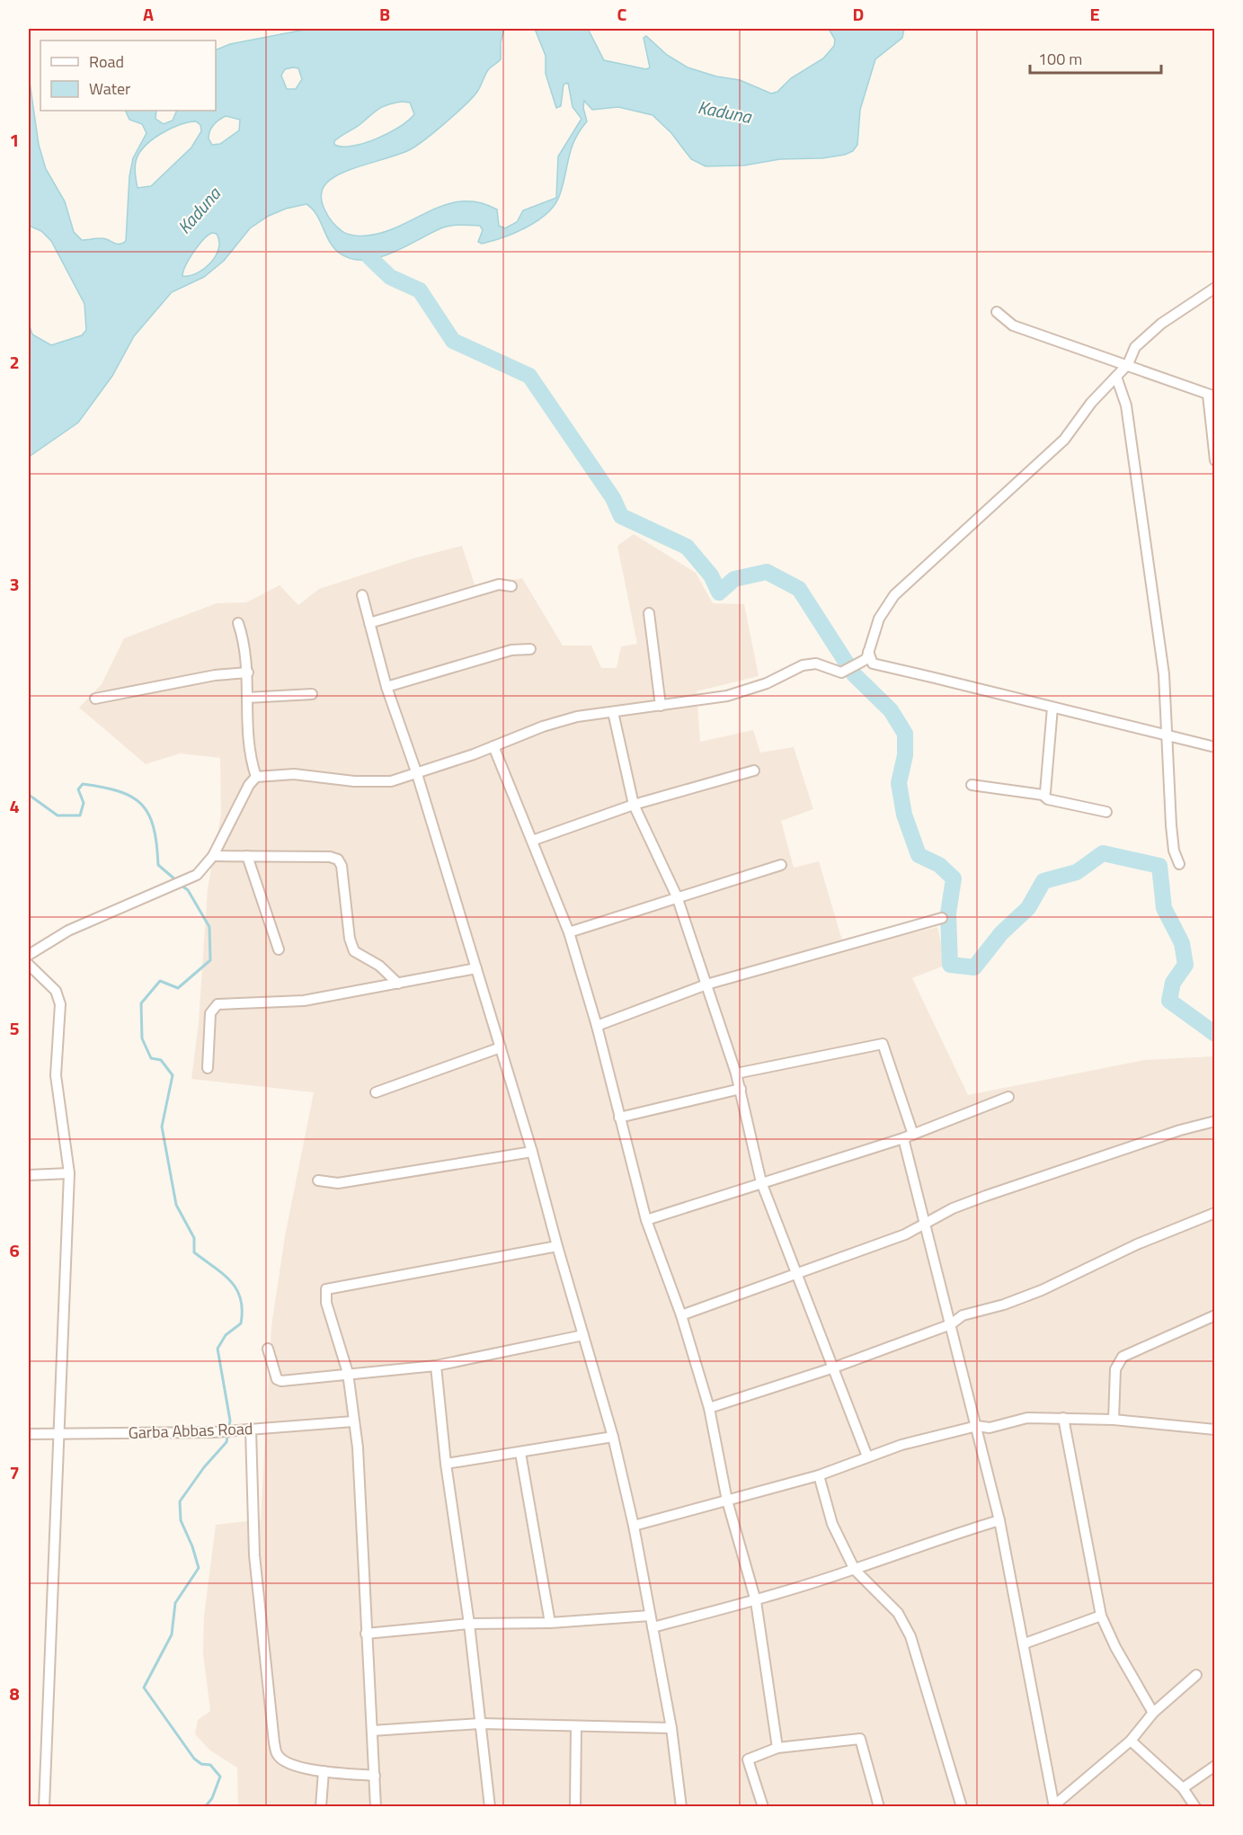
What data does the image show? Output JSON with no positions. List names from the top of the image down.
{
  "streets": {
    "street": ["Garba Abbas Road"]
  },
  "water": ["Kaduna"],
  "legend": ["Road", "Water"],
  "scale_bar": "100 m",
  "grid": {
    "columns": [
      "A",
      "B",
      "C",
      "D",
      "E"
    ],
    "rows": [
      "1",
      "2",
      "3",
      "4",
      "5",
      "6",
      "7",
      "8"
    ]
  }
}
